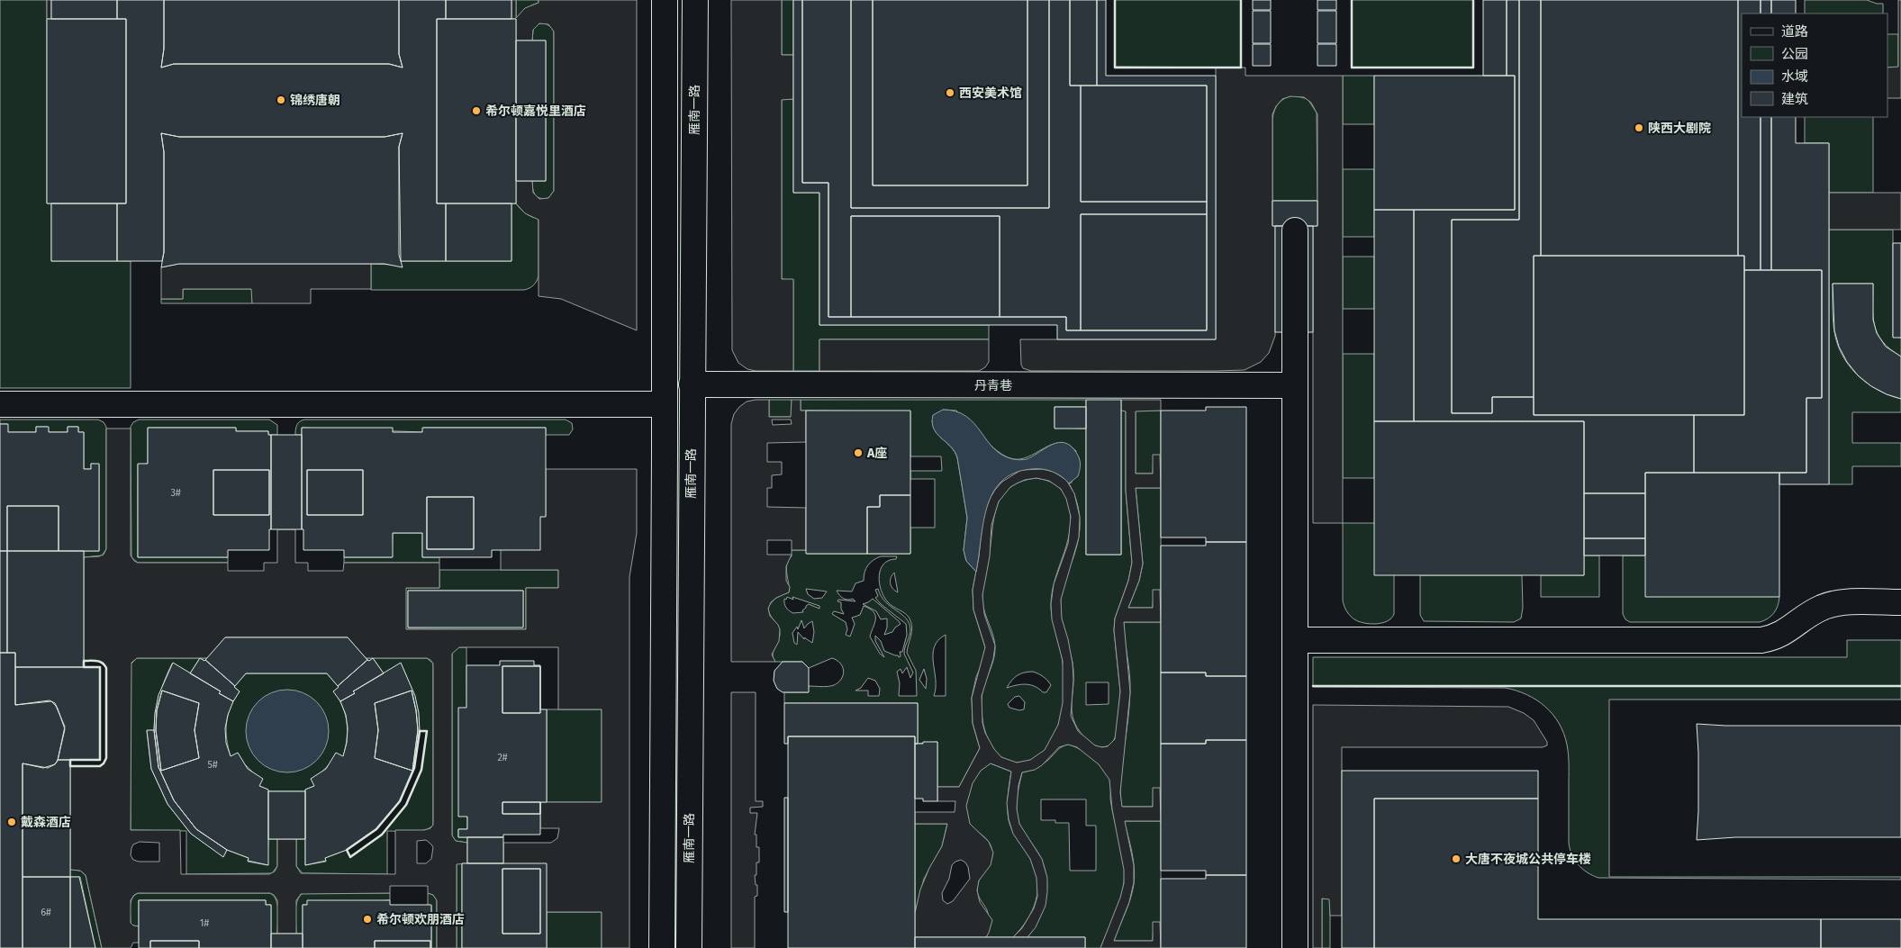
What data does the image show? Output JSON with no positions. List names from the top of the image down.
{
  "streets": {
    "street": ["雁南一路", "丹青巷"]
  },
  "crossings": [
    ["雁南一路", "丹青巷"]
  ],
  "places": [
    "西安美术馆",
    "锦绣唐朝",
    "希尔顿嘉悦里酒店",
    "陕西大剧院",
    "A座",
    "戴森酒店",
    "大唐不夜城公共停车楼",
    "希尔顿欢朋酒店"
  ],
  "house_numbers": [
    "3#",
    "2#",
    "5#",
    "6#",
    "1#"
  ],
  "legend": [
    "道路",
    "公园",
    "水域",
    "建筑"
  ]
}
